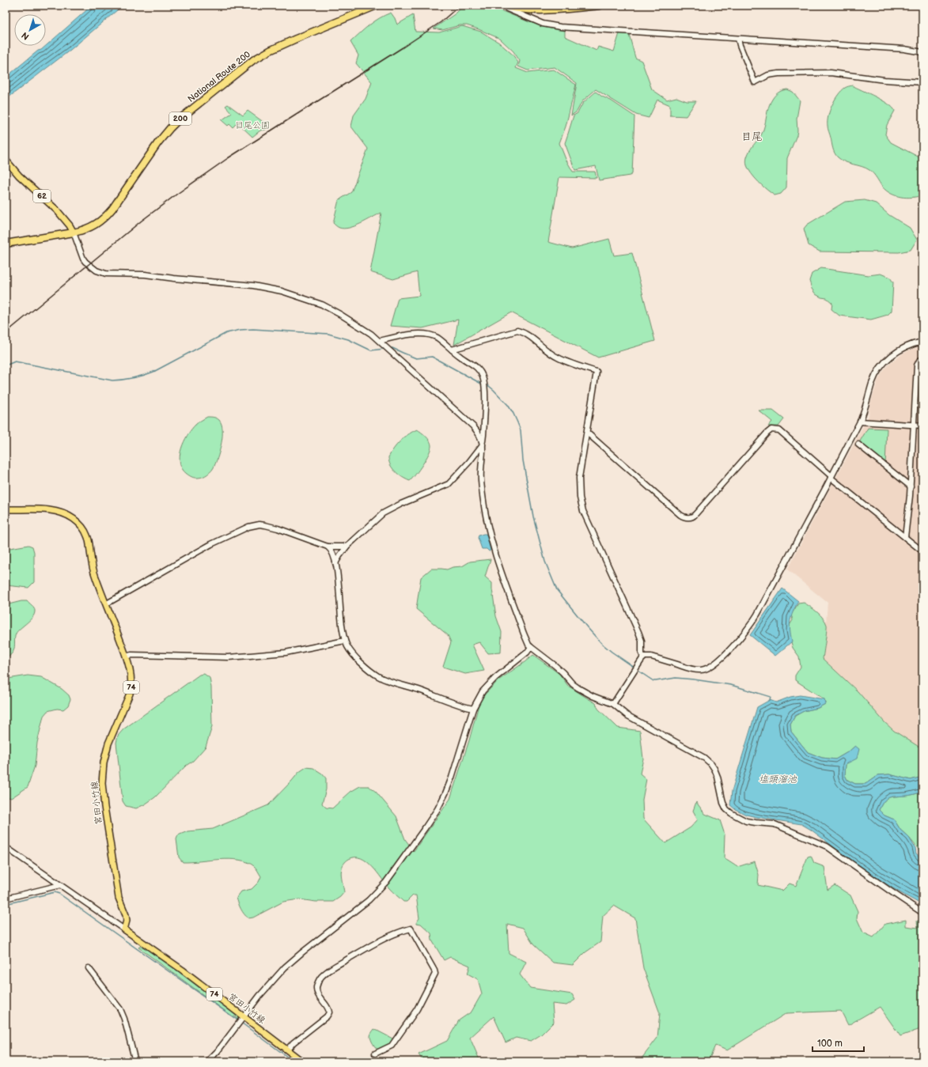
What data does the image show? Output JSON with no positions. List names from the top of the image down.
{
  "streets": {
    "highway": ["National Route 200", "200"],
    "main road": ["62", "74", "宮田小竹線"]
  },
  "crossings": [
    ["National Route 200", "62"]
  ],
  "districts": ["目尾"],
  "water": ["塩頭溜池"],
  "parks": ["目尾公園"],
  "scale_bar": "100 m",
  "north": "bottom left"
}
